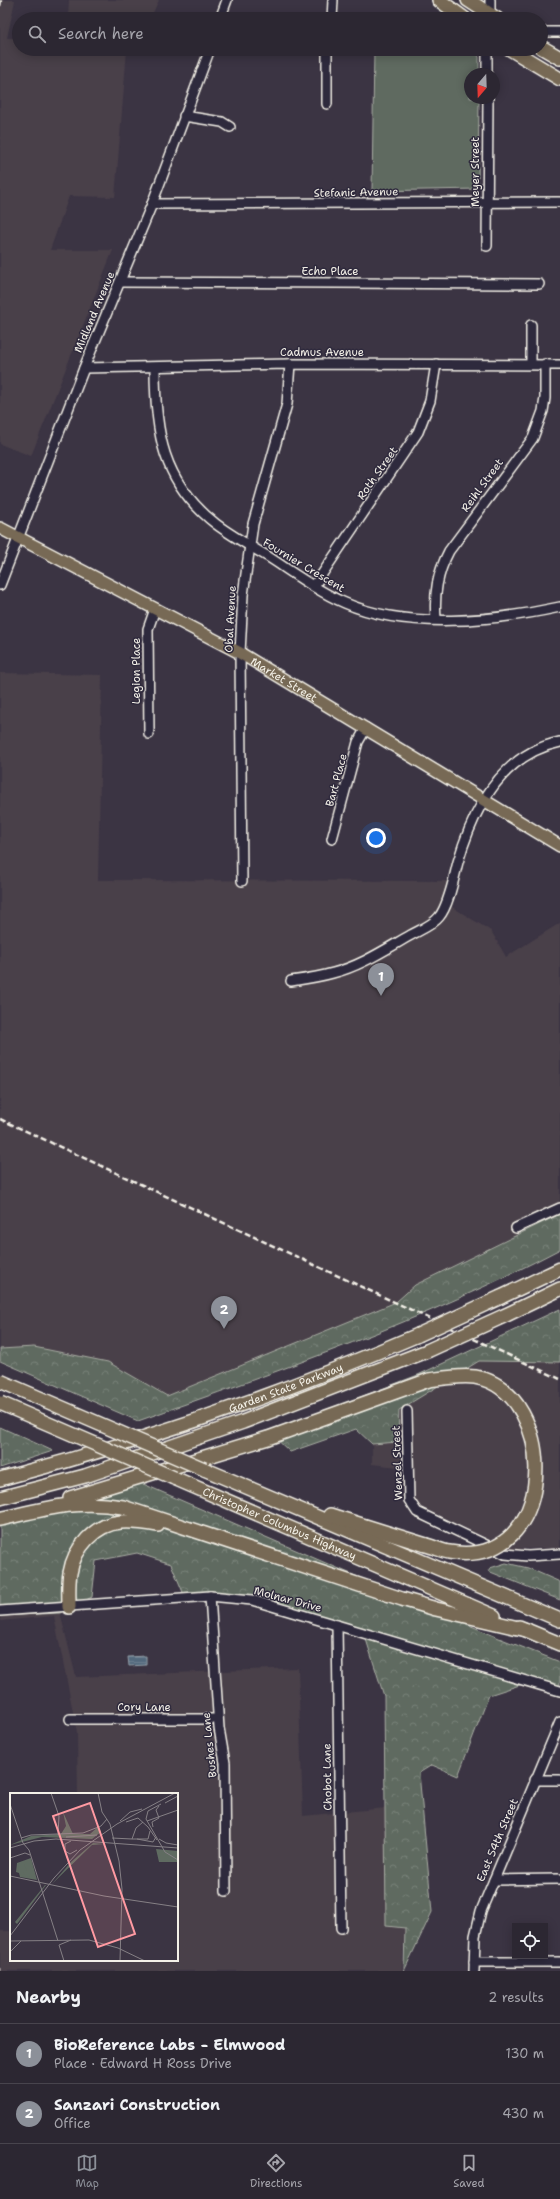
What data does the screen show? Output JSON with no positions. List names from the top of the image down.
{
  "streets": {
    "highway": ["Garden State Parkway", "Christopher Columbus Highway"],
    "main road": ["Market Street"],
    "street": [
      "Meyer Street",
      "Stefanic Avenue",
      "Echo Place",
      "Midland Avenue",
      "Cadmus Avenue",
      "Roth Street",
      "Reihl Street",
      "Fournier Crescent",
      "Obal Avenue",
      "Legion Place",
      "Bart Place",
      "Wenzel Street",
      "Molnar Drive",
      "Cory Lane",
      "Bushes Lane",
      "Chobot Lane",
      "East 54th Street"
    ]
  },
  "crossings": [
    ["Meyer Street", "Stefanic Avenue"],
    ["Stefanic Avenue", "Midland Avenue"],
    ["Echo Place", "Midland Avenue"],
    ["Midland Avenue", "Cadmus Avenue"],
    ["Midland Avenue", "Market Street"],
    ["Cadmus Avenue", "Roth Street"],
    ["Cadmus Avenue", "Reihl Street"],
    ["Cadmus Avenue", "Fournier Crescent"],
    ["Cadmus Avenue", "Obal Avenue"],
    ["Roth Street", "Fournier Crescent"],
    ["Reihl Street", "Fournier Crescent"],
    ["Fournier Crescent", "Obal Avenue"],
    ["Obal Avenue", "Market Street"],
    ["Legion Place", "Market Street"],
    ["Market Street", "Bart Place"],
    ["Molnar Drive", "Bushes Lane"],
    ["Molnar Drive", "Chobot Lane"],
    ["Cory Lane", "Bushes Lane"]
  ],
  "north": "bottom",
  "page": {
    "search": "Search here",
    "pins": ["1", "2"],
    "heading": ["Nearby", "2 results"],
    "list": [
      {
        "mark": "1",
        "name": "BioReference Labs - Elmwood",
        "note": "Place · Edward H Ross Drive",
        "value": "130 m"
      },
      {
        "mark": "2",
        "name": "Sanzari Construction",
        "note": "Office",
        "value": "430 m"
      }
    ],
    "nav": ["Map", "Directions", "Saved"]
  }
}
